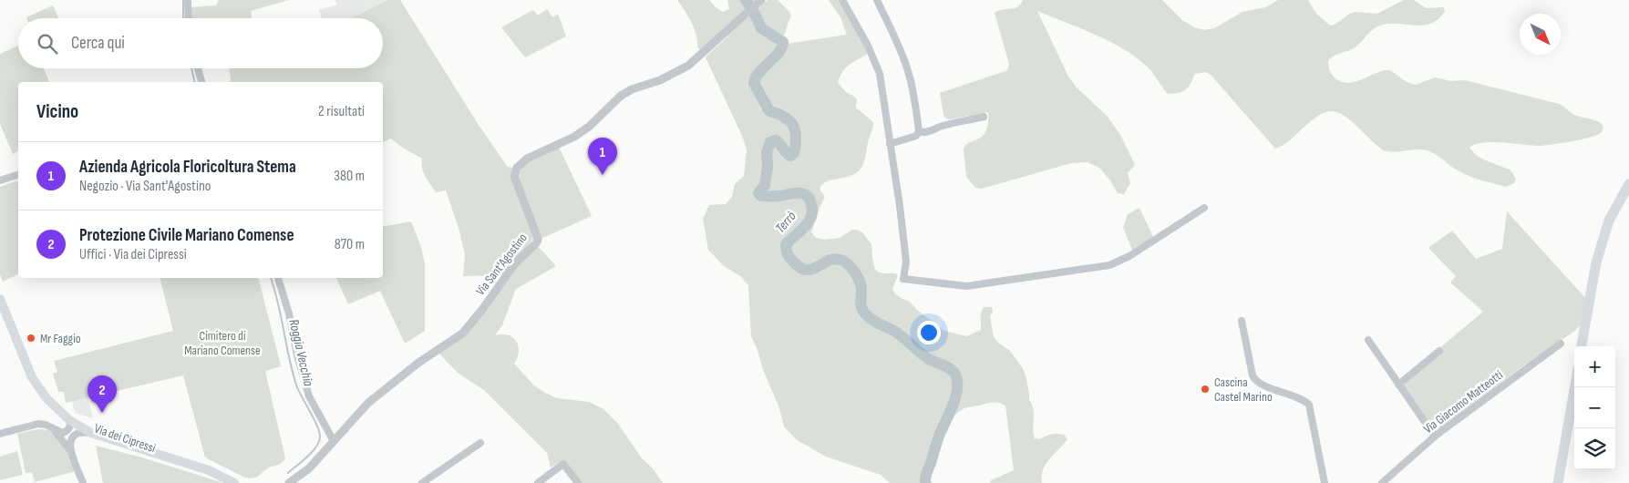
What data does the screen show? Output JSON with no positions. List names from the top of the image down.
{
  "streets": {
    "main road": ["Via dei Cipressi"],
    "street": ["Via Sant'Agostino", "Via Giacomo Matteotti"]
  },
  "water": ["Terrò", "Roggia Vecchia"],
  "parks": ["Cimitero di Mariano Comense"],
  "places": ["Mr Faggio", "Cascina Castel Marino"],
  "north": "bottom right",
  "page": {
    "search": "Cerca qui",
    "heading": ["Vicino", "2 risultati"],
    "pins": ["1", "2"],
    "list": [
      {
        "mark": "1",
        "name": "Azienda Agricola Floricoltura Stema",
        "note": "Negozio · Via Sant'Agostino",
        "value": "380 m"
      },
      {
        "mark": "2",
        "name": "Protezione Civile Mariano Comense",
        "note": "Uffici · Via dei Cipressi",
        "value": "870 m"
      }
    ],
    "map_buttons": ["+", "−"]
  }
}
